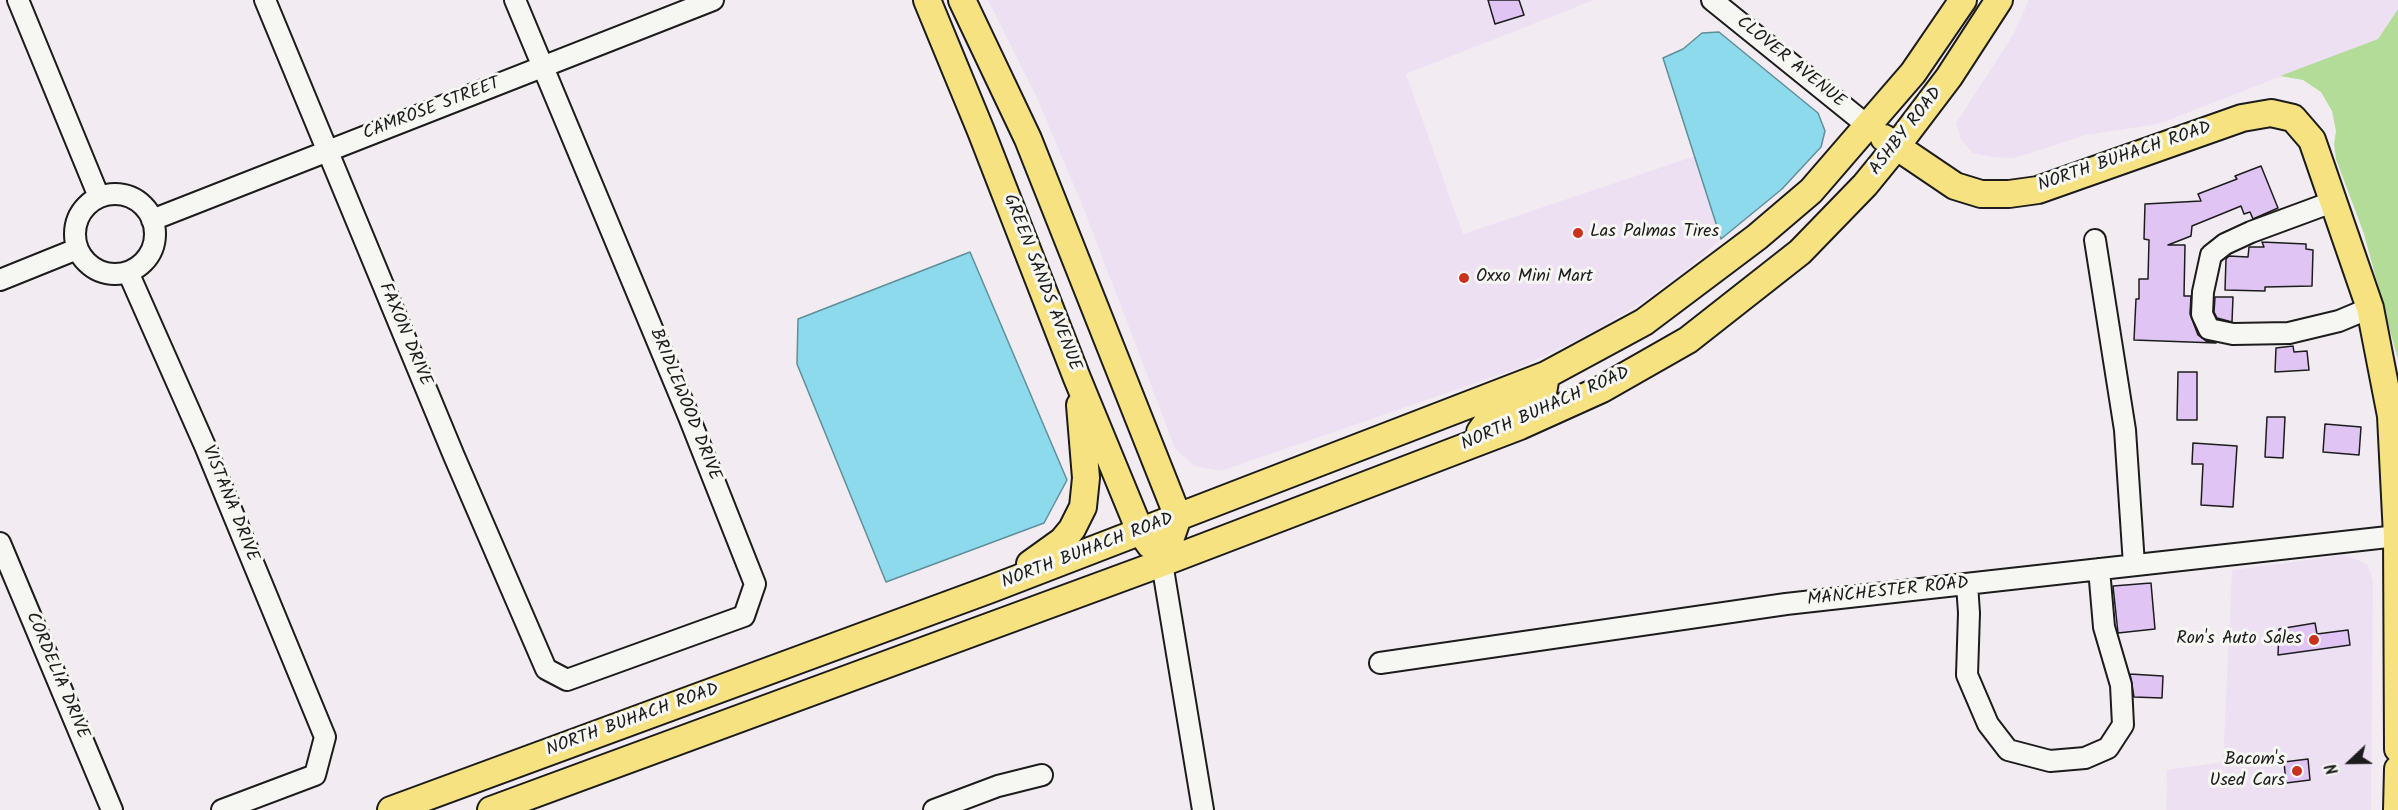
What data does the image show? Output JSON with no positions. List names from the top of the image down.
{
  "streets": {
    "main road": ["ASHBY ROAD", "NORTH BUHACH ROAD", "GREEN SANDS AVENUE"],
    "street": [
      "CLOVER AVENUE",
      "CAMROSE STREET",
      "FAXON DRIVE",
      "BRIDLEWOOD DRIVE",
      "VISTANA DRIVE",
      "MANCHESTER ROAD",
      "CORDELIA DRIVE"
    ]
  },
  "crossings": [
    ["CLOVER AVENUE", "ASHBY ROAD"],
    ["CLOVER AVENUE", "NORTH BUHACH ROAD"],
    ["CAMROSE STREET", "FAXON DRIVE"],
    ["CAMROSE STREET", "BRIDLEWOOD DRIVE"],
    ["CAMROSE STREET", "VISTANA DRIVE"],
    ["ASHBY ROAD", "NORTH BUHACH ROAD"],
    ["NORTH BUHACH ROAD", "GREEN SANDS AVENUE"],
    ["FAXON DRIVE", "BRIDLEWOOD DRIVE"]
  ],
  "places": [
    "Las Palmas Tires",
    "Oxxo Mini Mart",
    "Ron's Auto Sales",
    "Bacom's Used Cars"
  ],
  "north": "left"
}
